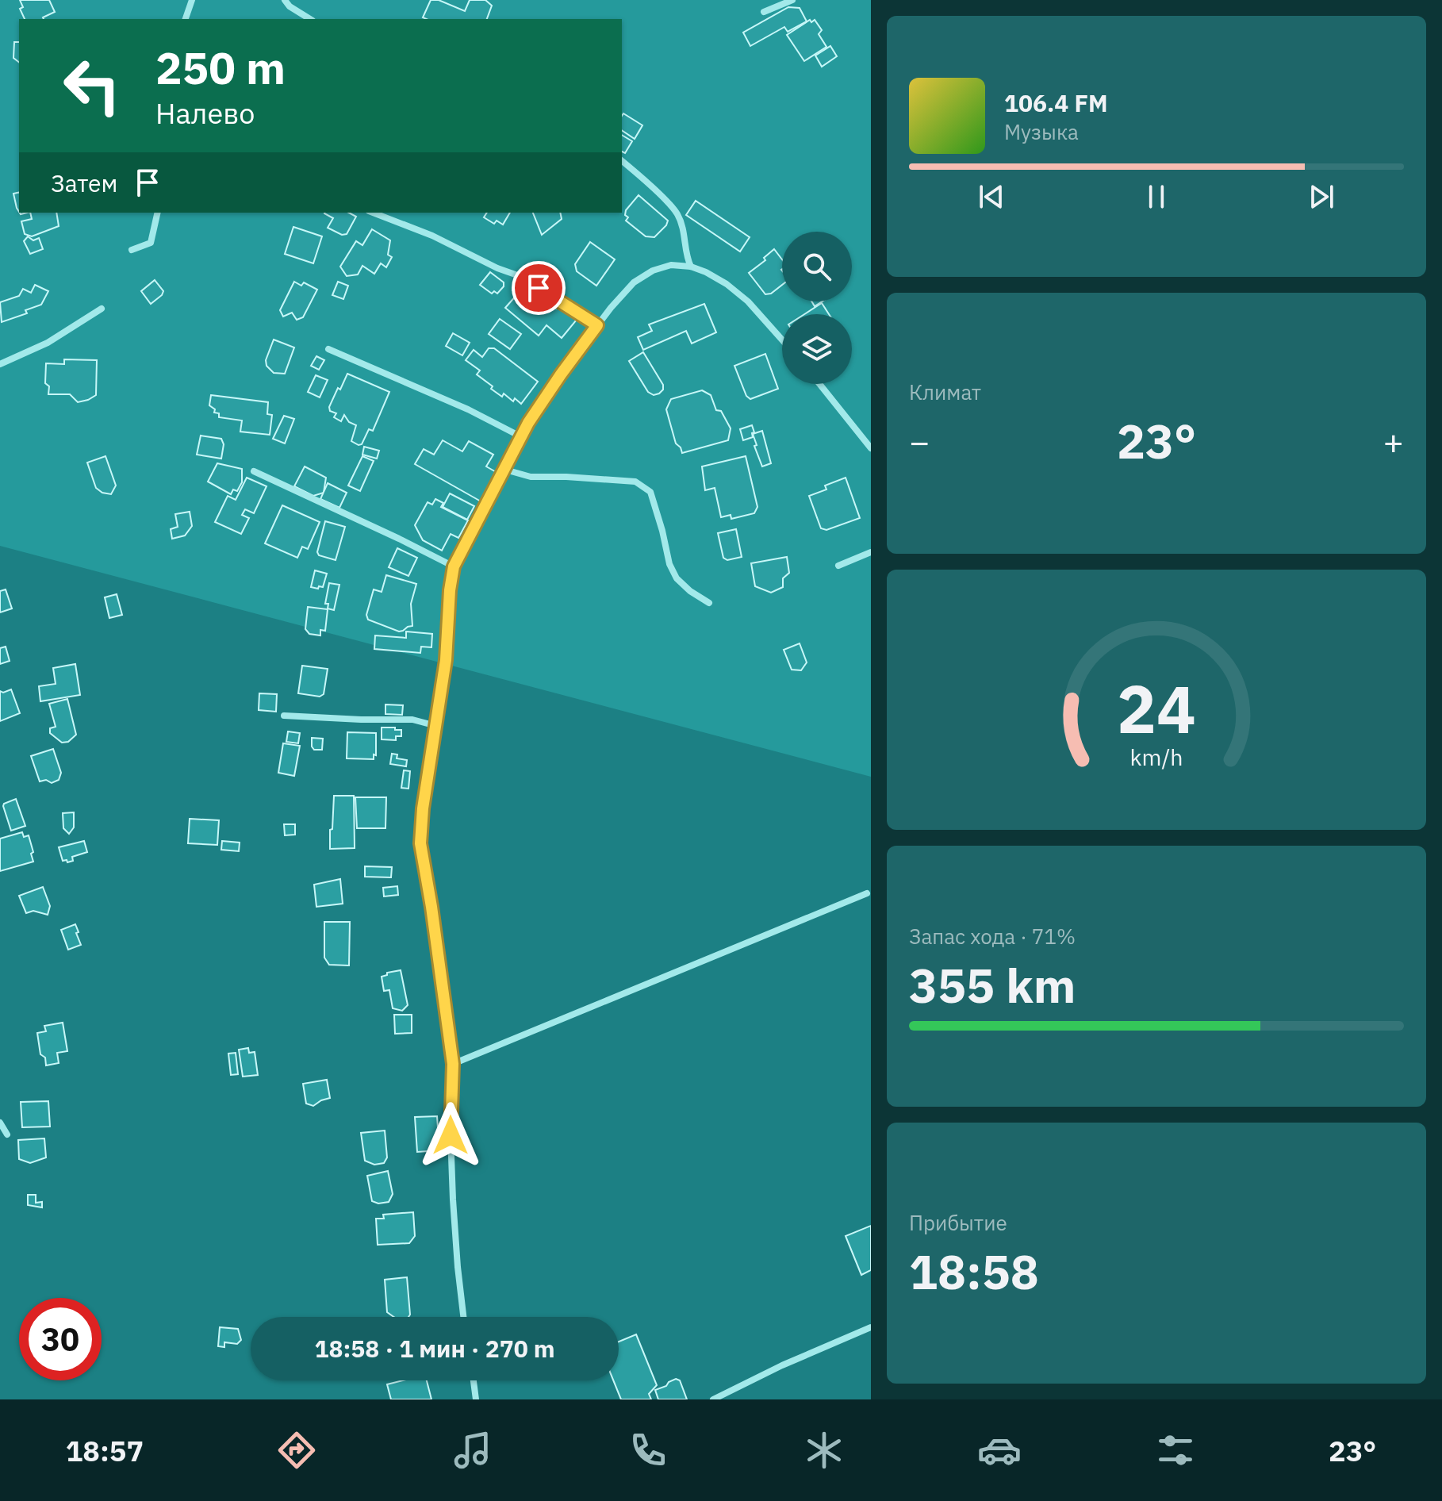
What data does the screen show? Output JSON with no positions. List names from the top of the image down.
{
  "page": {
    "turn": ["250 m", "Налево"],
    "song": ["106.4 FM", "Музыка"],
    "then": "Затем",
    "tile": [
      "Климат",
      ["Запас хода · 71%", "355 km"],
      ["Прибытие", "18:58"]
    ],
    "heat": ["−", "23°", "+"],
    "limit": "30",
    "trip": "18:58 · 1 мин · 270 m",
    "tabs": ["18:57", "23°"],
    "gauge": ["24", "km/h"]
  }
}
